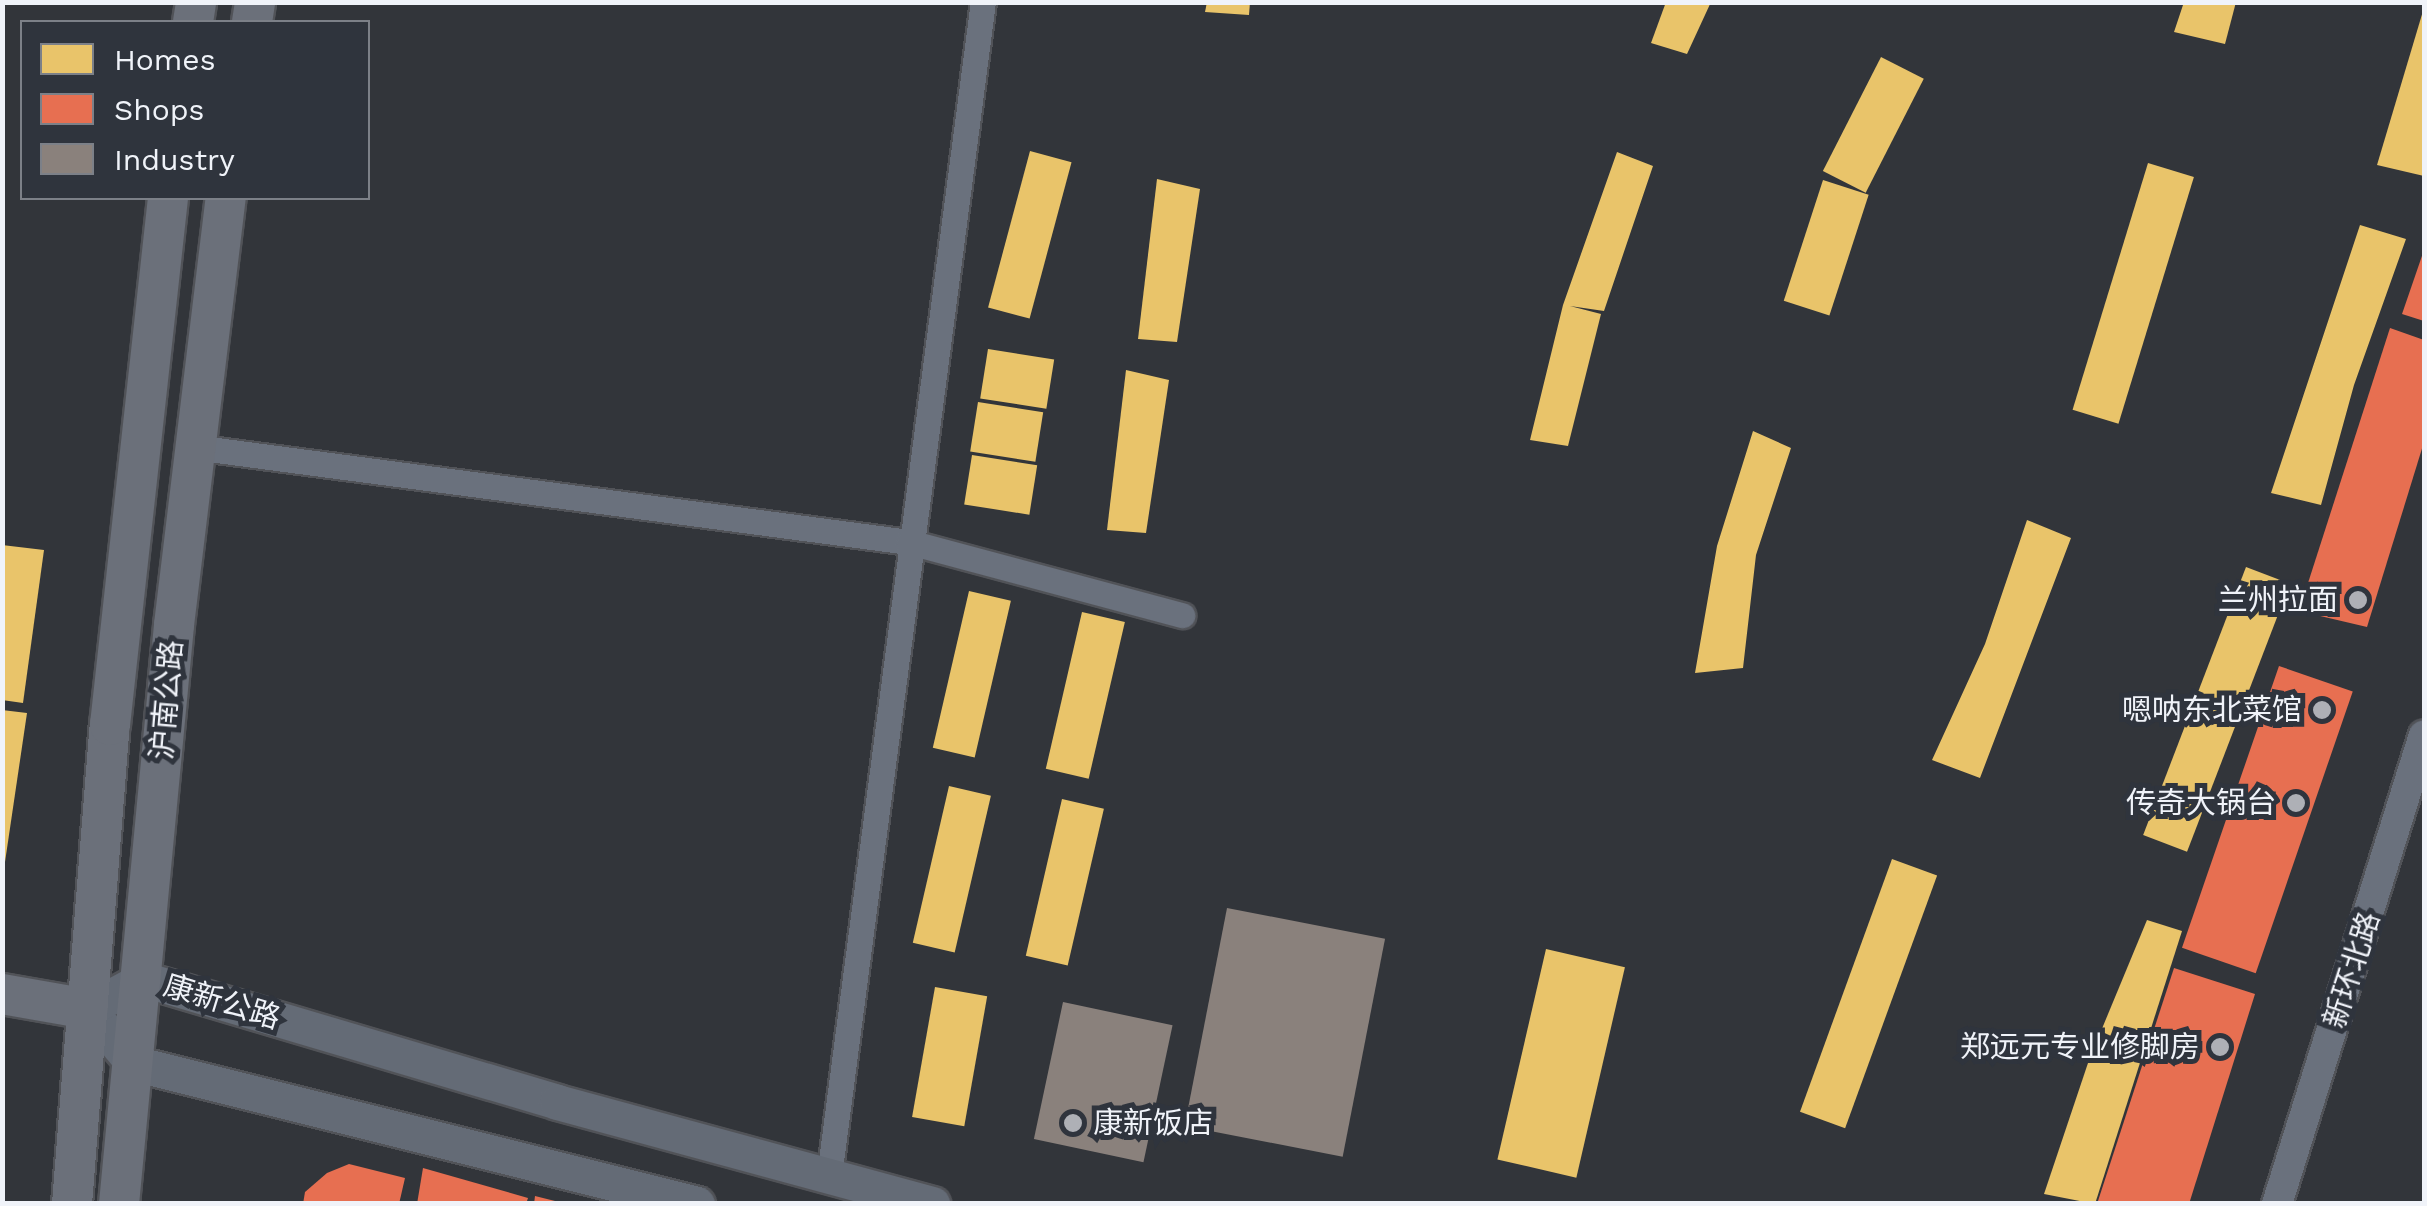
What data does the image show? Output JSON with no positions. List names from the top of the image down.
{
  "streets": {
    "main road": ["沪南公路", "康新公路"],
    "street": ["新环北路"]
  },
  "crossings": [
    ["沪南公路", "康新公路"]
  ],
  "places": [
    "兰州拉面",
    "嗯呐东北菜馆",
    "传奇大锅台",
    "郑远元专业修脚房",
    "康新饭店"
  ],
  "legend": ["Homes", "Shops", "Industry"]
}
